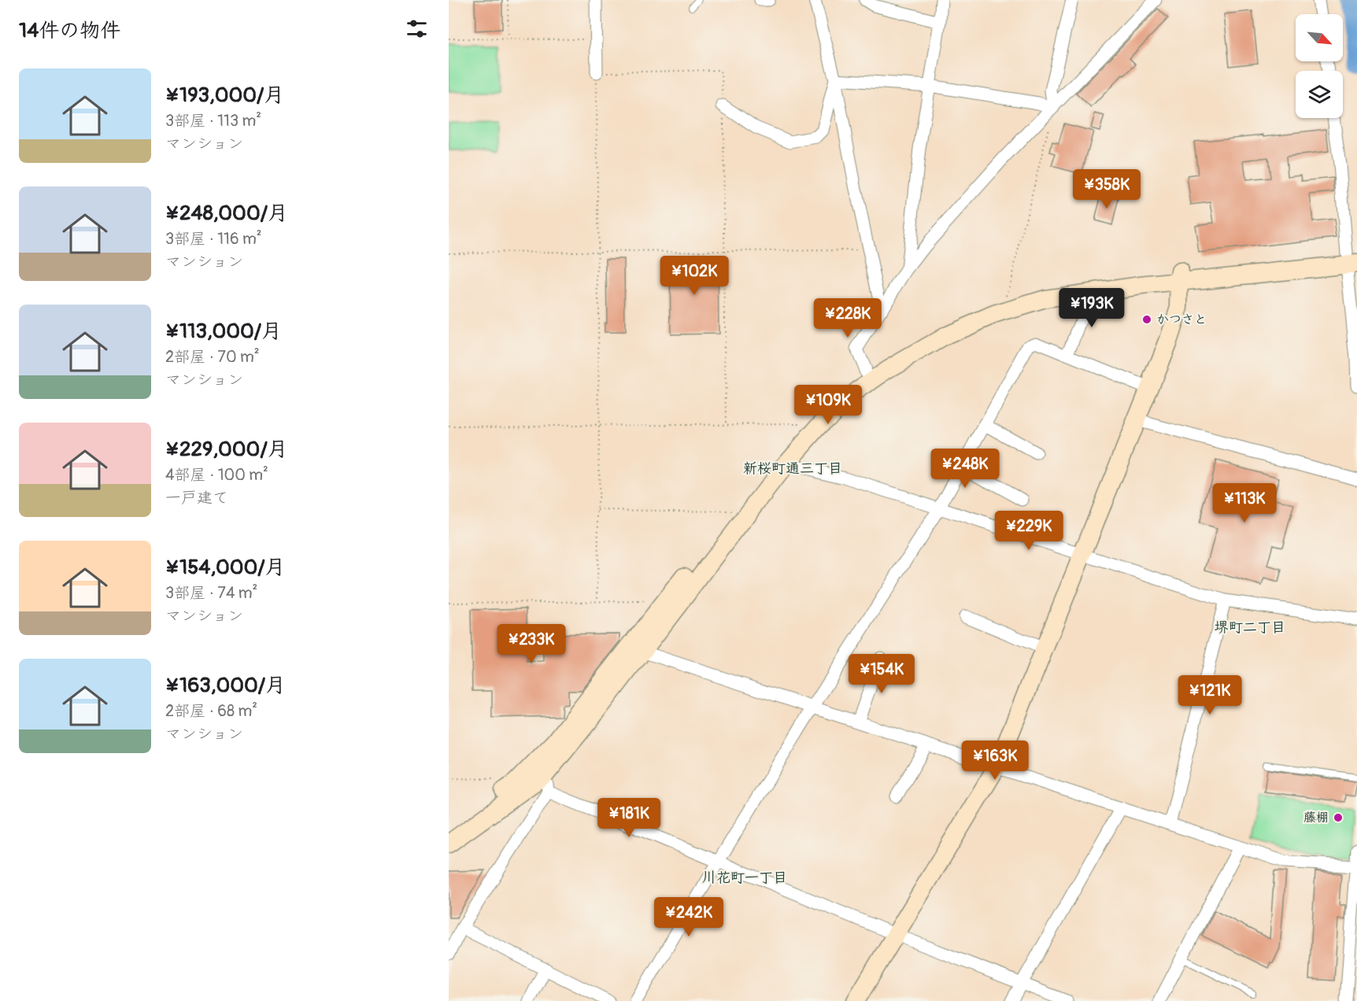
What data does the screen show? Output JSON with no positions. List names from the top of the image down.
{
  "districts": ["新桜町通三丁目", "堺町二丁目", "川花町一丁目"],
  "places": ["かつさと", "藤棚"],
  "north": "bottom right",
  "page": {
    "heading": "14件の物件",
    "list": [
      {
        "name": "¥193,000/月",
        "note": "3部屋 · 113 m² · マンション"
      },
      {
        "name": "¥248,000/月",
        "note": "3部屋 · 116 m² · マンション"
      },
      {
        "name": "¥113,000/月",
        "note": "2部屋 · 70 m² · マンション"
      },
      {
        "name": "¥229,000/月",
        "note": "4部屋 · 100 m² · 一戸建て"
      },
      {
        "name": "¥154,000/月",
        "note": "3部屋 · 74 m² · マンション"
      },
      {
        "name": "¥163,000/月",
        "note": "2部屋 · 68 m² · マンション"
      }
    ],
    "price": [
      "¥358K",
      "¥102K",
      "¥193K",
      "¥228K",
      "¥109K",
      "¥248K",
      "¥113K",
      "¥229K",
      "¥233K",
      "¥154K",
      "¥121K",
      "¥163K",
      "¥181K",
      "¥242K"
    ]
  }
}
